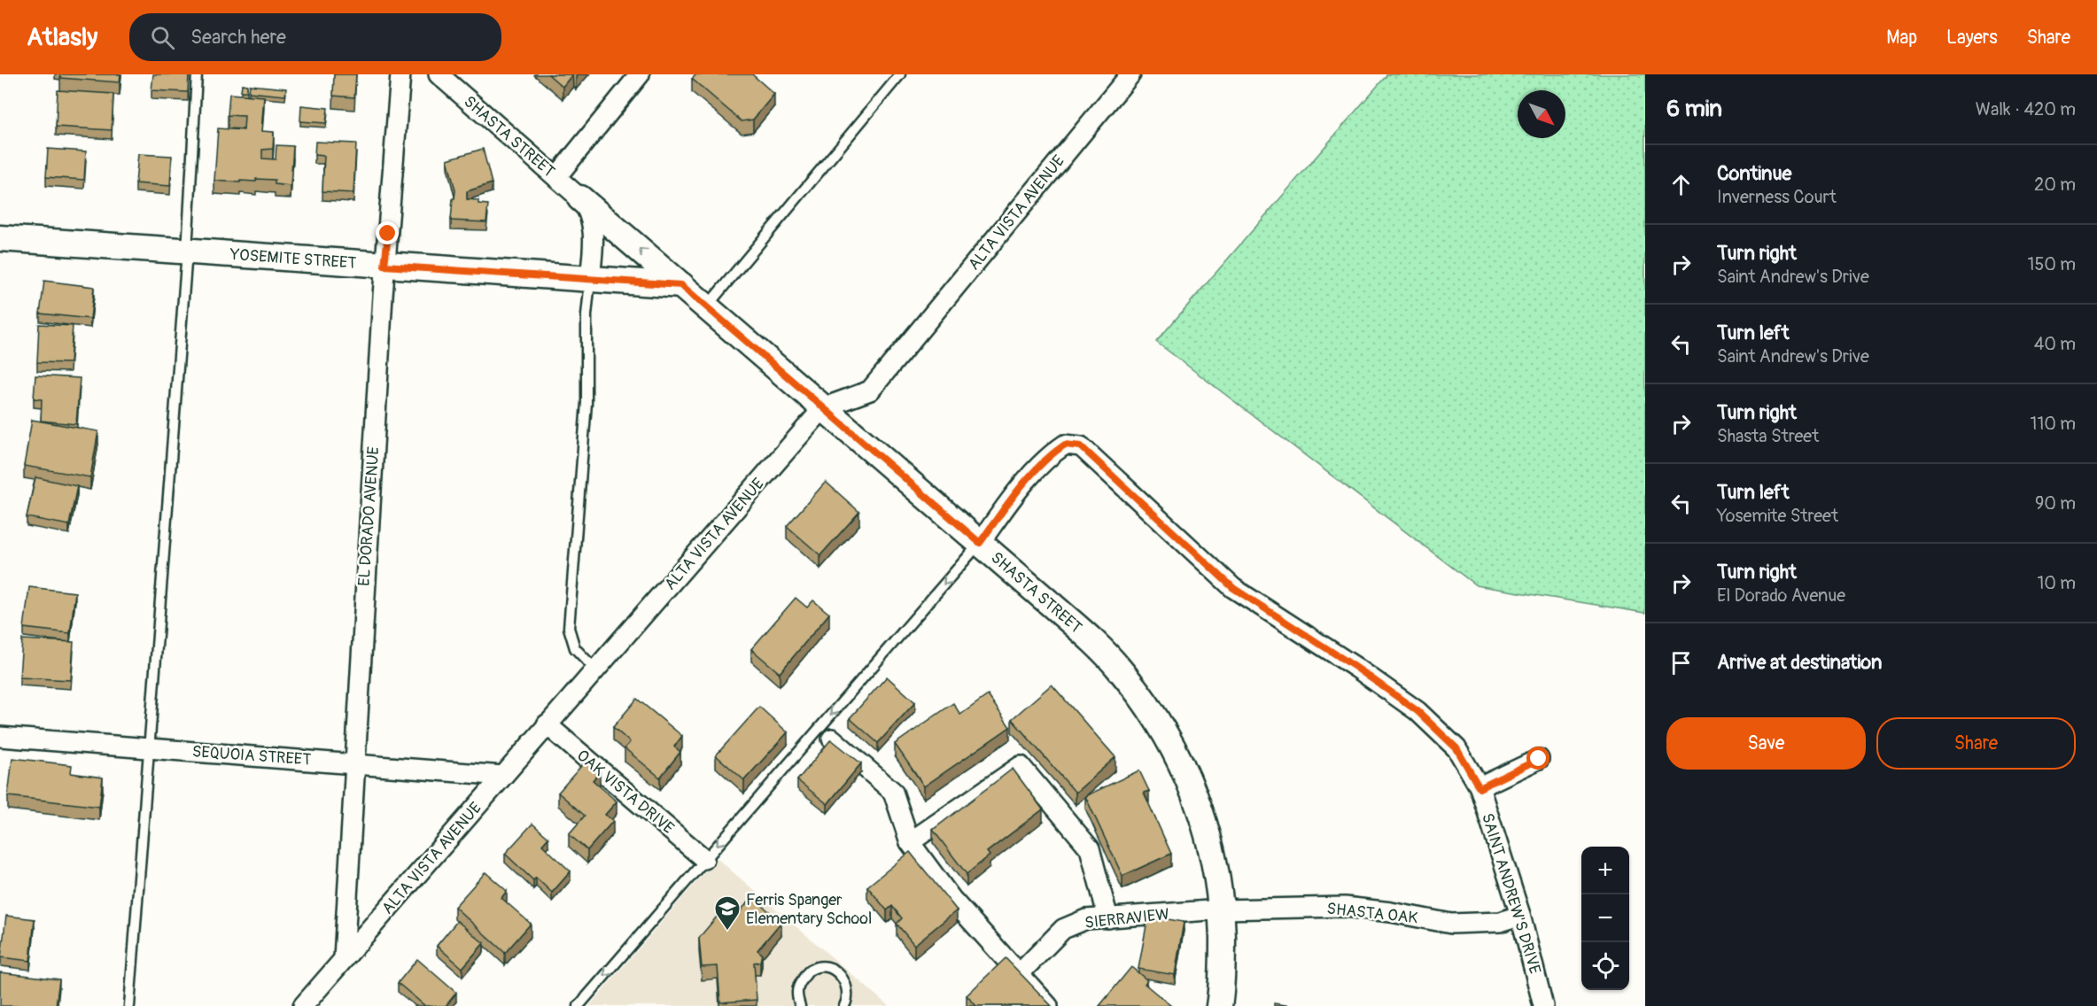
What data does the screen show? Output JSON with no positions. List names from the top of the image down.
{
  "streets": {
    "street": [
      "SHASTA STREET",
      "ALTA VISTA AVENUE",
      "YOSEMITE STREET",
      "EL DORADO AVENUE",
      "SEQUOIA STREET",
      "OAK VISTA DRIVE",
      "SAINT ANDREW'S DRIVE",
      "SHASTA OAK",
      "SIERRAVIEW"
    ]
  },
  "crossings": [
    ["SHASTA STREET", "ALTA VISTA AVENUE"],
    ["SHASTA STREET", "YOSEMITE STREET"],
    ["SHASTA STREET", "SAINT ANDREW'S DRIVE"],
    ["SHASTA STREET", "SHASTA OAK"],
    ["SHASTA STREET", "SIERRAVIEW"],
    ["ALTA VISTA AVENUE", "EL DORADO AVENUE"],
    ["ALTA VISTA AVENUE", "SEQUOIA STREET"],
    ["ALTA VISTA AVENUE", "OAK VISTA DRIVE"],
    ["YOSEMITE STREET", "EL DORADO AVENUE"],
    ["EL DORADO AVENUE", "SEQUOIA STREET"],
    ["SAINT ANDREW'S DRIVE", "SHASTA OAK"],
    ["SHASTA OAK", "SIERRAVIEW"]
  ],
  "places": {
    "school or university": ["Ferris Spanger Elementary School"]
  },
  "north": "bottom right",
  "page": {
    "header": "Atlasly",
    "search": "Search here",
    "nav": ["Map", "Layers", "Share"],
    "heading": ["6 min", "Walk · 420 m"],
    "list": [
      ["Continue", "Inverness Court", "20 m"],
      ["Turn right", "Saint Andrew's Drive", "150 m"],
      ["Turn left", "Saint Andrew's Drive", "40 m"],
      ["Turn right", "Shasta Street", "110 m"],
      ["Turn left", "Yosemite Street", "90 m"],
      ["Turn right", "El Dorado Avenue", "10 m"],
      "Arrive at destination"
    ],
    "buttons": ["Save", "Share"],
    "map_buttons": ["+", "−"]
  }
}
